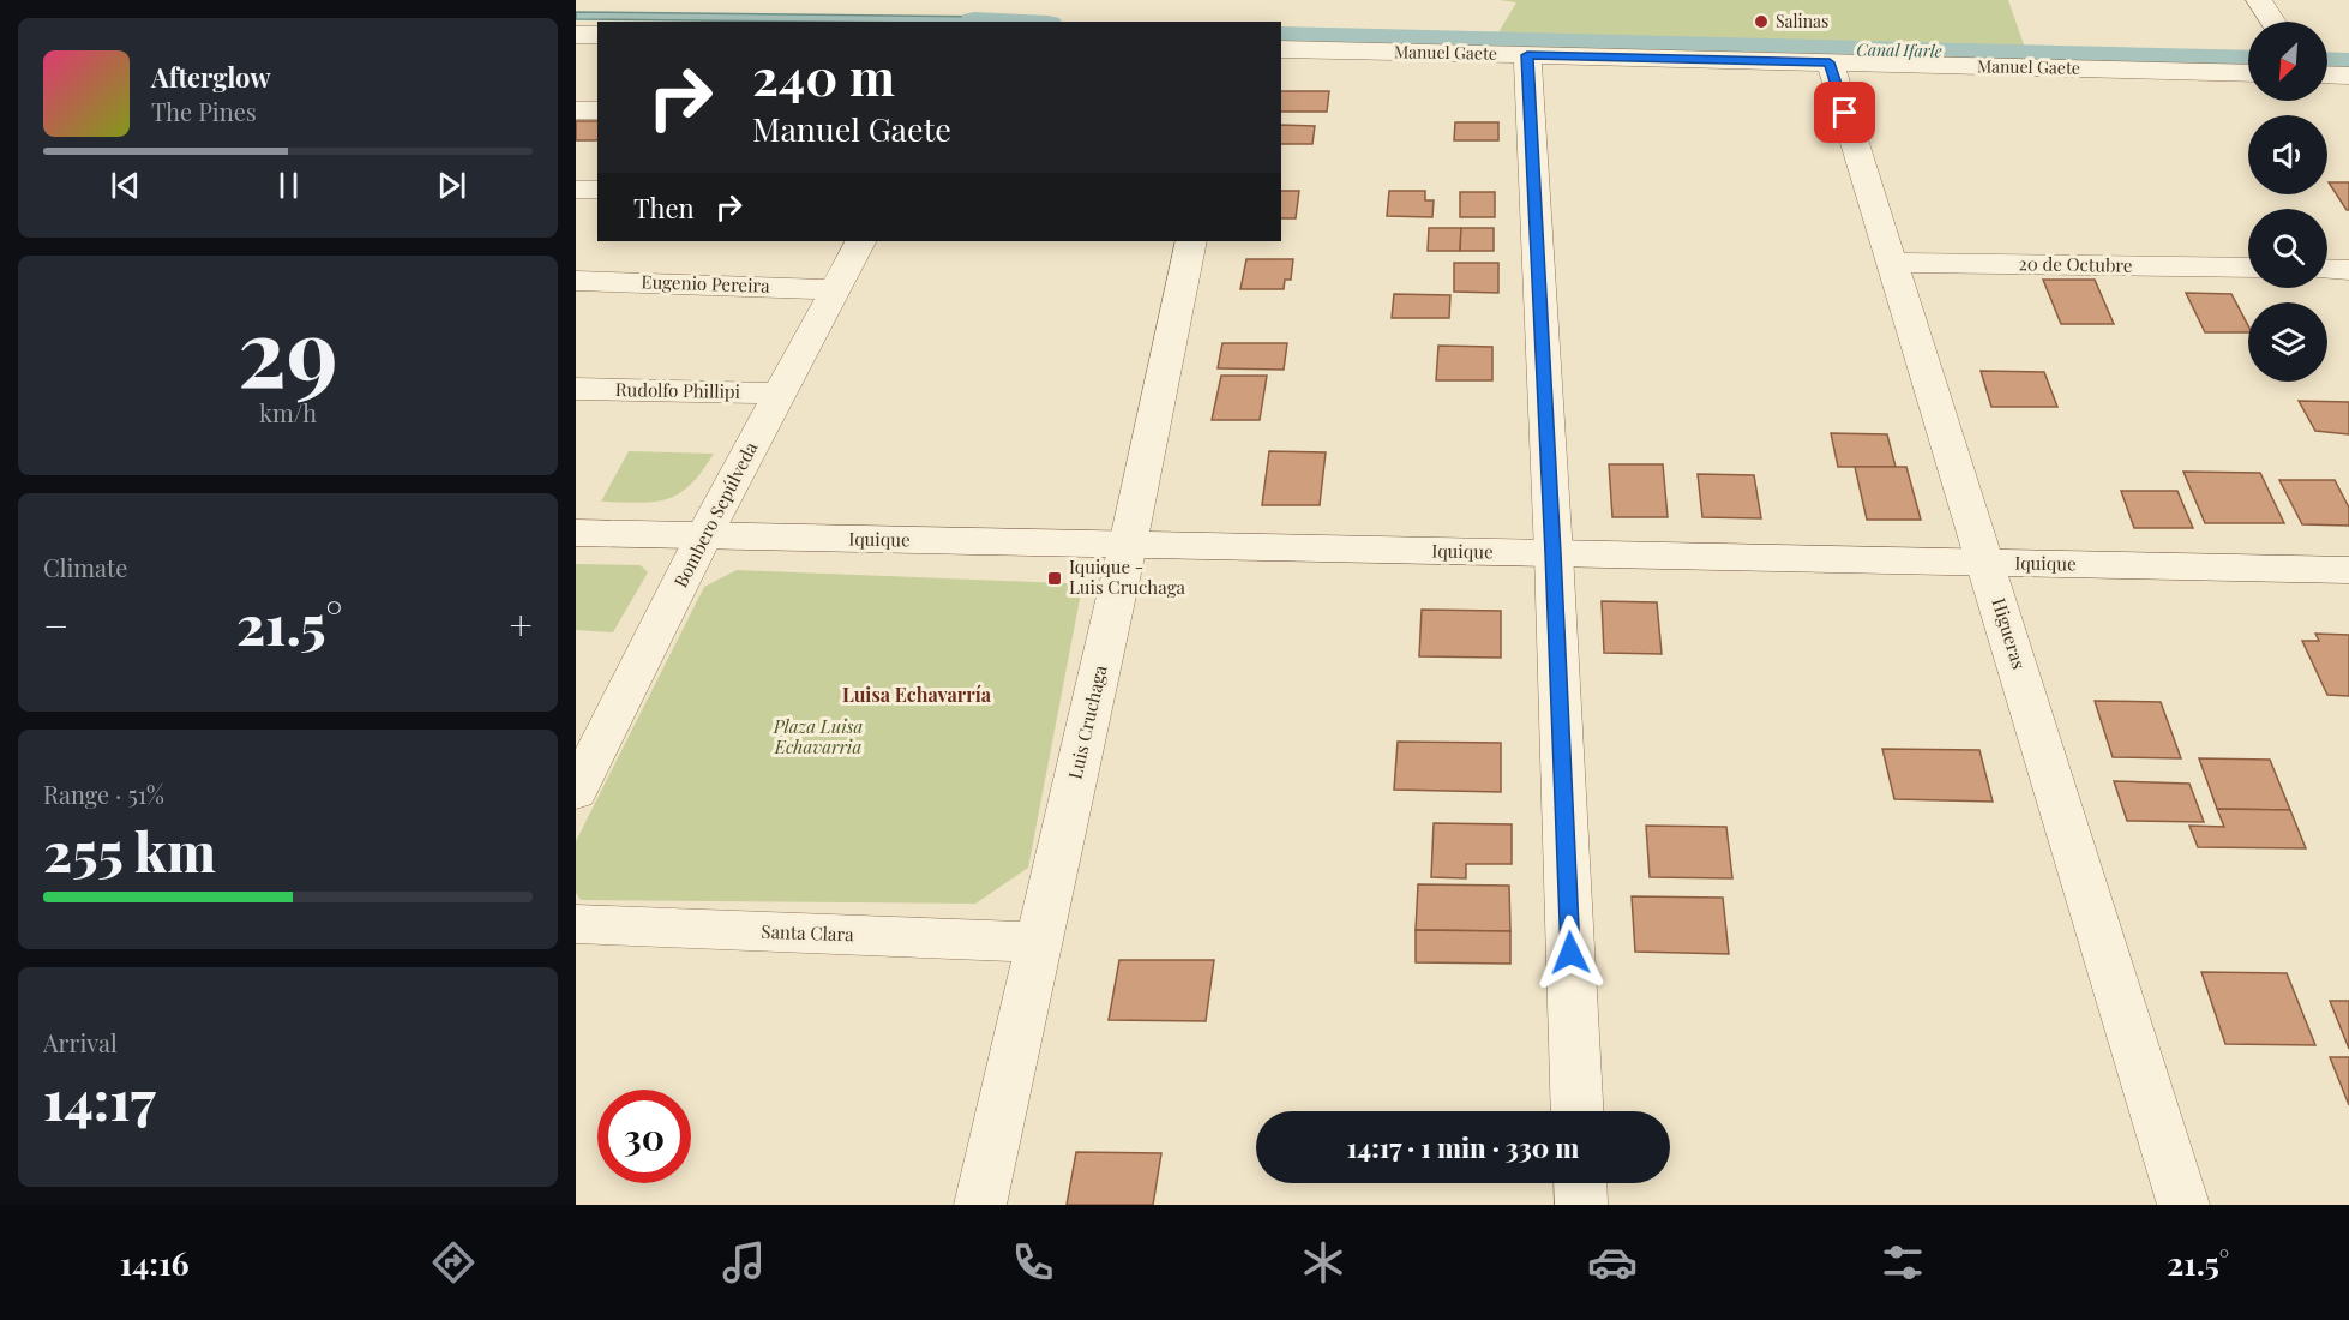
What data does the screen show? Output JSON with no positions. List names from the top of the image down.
{
  "streets": {
    "street": [
      "Manuel Gaete",
      "20 de Octubre",
      "Eugenio Pereira",
      "Rudolfo Phillipi",
      "Bombero Sepúlveda",
      "Iquique",
      "Higueras",
      "Luis Cruchaga",
      "Santa Clara"
    ]
  },
  "crossings": [
    ["Manuel Gaete", "Higueras"],
    ["20 de Octubre", "Higueras"],
    ["Eugenio Pereira", "Bombero Sepúlveda"],
    ["Rudolfo Phillipi", "Bombero Sepúlveda"],
    ["Bombero Sepúlveda", "Iquique"],
    ["Iquique", "Higueras"],
    ["Iquique", "Luis Cruchaga"],
    ["Luis Cruchaga", "Santa Clara"]
  ],
  "districts": ["Luisa Echavarría"],
  "water": ["Canal Ifarle"],
  "parks": ["Plaza Luisa Echavarria"],
  "places": {
    "other": ["Salinas"],
    "transit": ["Iquique - Luis Cruchaga"]
  },
  "north": "bottom left",
  "page": {
    "turn": ["240 m", "Manuel Gaete"],
    "song": ["Afterglow", "The Pines"],
    "then": "Then",
    "tile": [
      ["29", "km/h"],
      "Climate",
      ["Range · 51%", "255 km"],
      ["Arrival", "14:17"]
    ],
    "heat": ["−", "21.5°", "+"],
    "limit": "30",
    "trip": "14:17 · 1 min · 330 m",
    "tabs": ["14:16", "21.5°"]
  }
}
